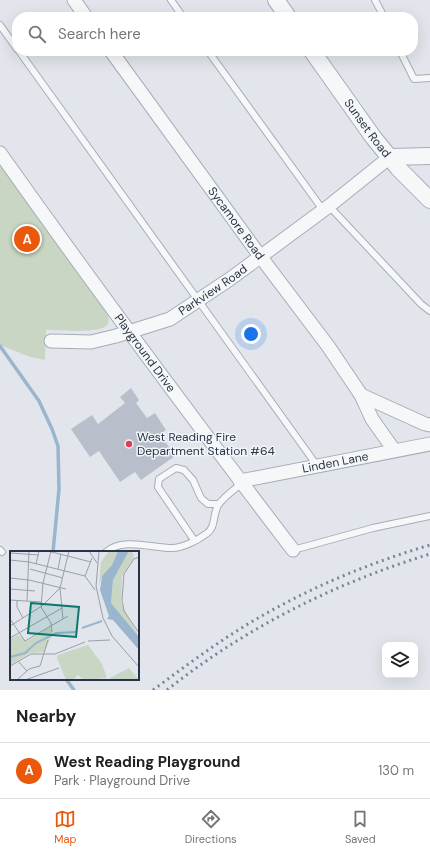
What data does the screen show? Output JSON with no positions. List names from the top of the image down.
{
  "streets": {
    "street": [
      "Sunset Road",
      "Sycamore Road",
      "Parkview Road",
      "Playground Drive",
      "Linden Lane"
    ]
  },
  "crossings": [
    ["Sunset Road", "Parkview Road"],
    ["Sycamore Road", "Parkview Road"],
    ["Sycamore Road", "Linden Lane"],
    ["Parkview Road", "Playground Drive"],
    ["Playground Drive", "Linden Lane"]
  ],
  "places": ["West Reading Fire Department Station #64"],
  "page": {
    "search": "Search here",
    "pins": "A",
    "heading": "Nearby",
    "list": [
      {
        "mark": "A",
        "name": "West Reading Playground",
        "note": "Park · Playground Drive",
        "value": "130 m"
      }
    ],
    "nav": ["Map", "Directions", "Saved"]
  }
}
